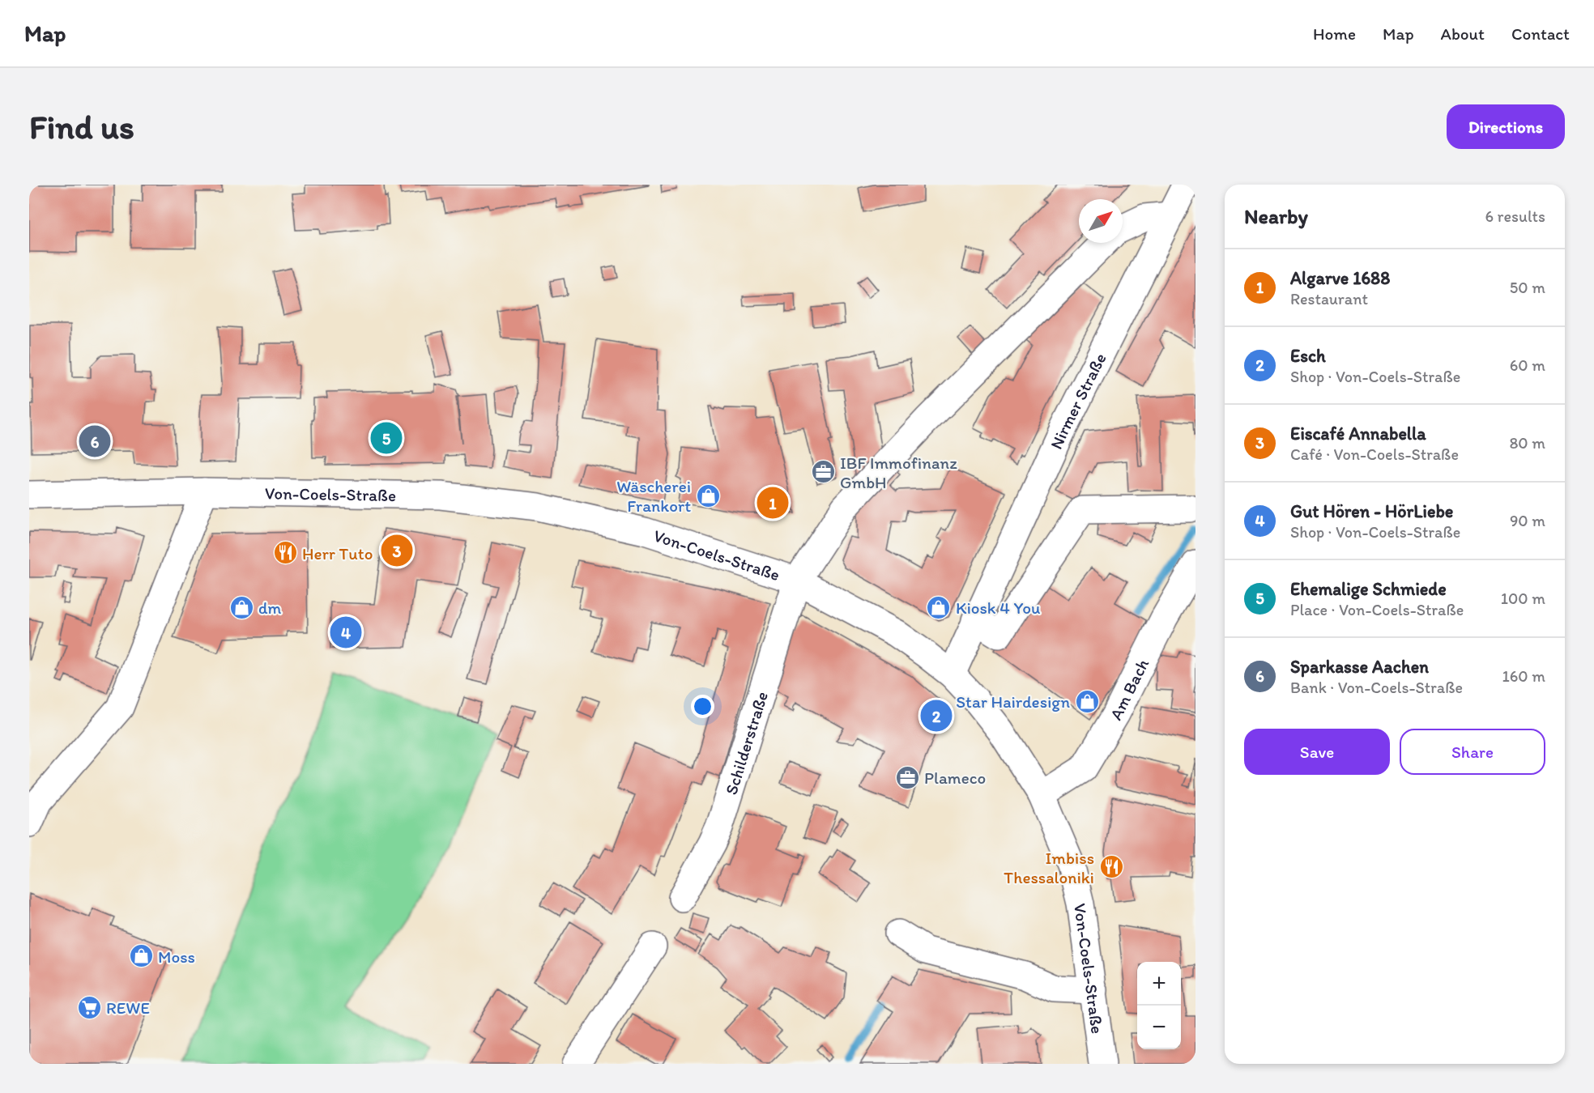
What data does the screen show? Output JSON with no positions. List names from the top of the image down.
{
  "streets": {
    "main road": [
      "Nirmer Straße",
      "Von-Coels-Straße",
      "Am Bach",
      "Schilderstraße"
    ]
  },
  "crossings": [
    ["Nirmer Straße", "Von-Coels-Straße"],
    ["Von-Coels-Straße", "Am Bach"],
    ["Von-Coels-Straße", "Schilderstraße"]
  ],
  "places": {
    "office": ["IBF Immofinanz GmbH", "Plameco"],
    "shop": [
      "Wäscherei Frankort",
      "dm",
      "Kiosk 4 You",
      "Star Hairdesign",
      "Moss"
    ],
    "restaurant": ["Herr Tuto", "Imbiss Thessaloniki"],
    "supermarket": ["REWE"]
  },
  "north": "top right",
  "page": {
    "header": "Map",
    "nav": [
      "Home",
      "Map",
      "About",
      "Contact"
    ],
    "buttons": [
      "Directions",
      ["Save", "Share"]
    ],
    "title": "Find us",
    "heading": ["Nearby", "6 results"],
    "list": [
      {
        "mark": "1",
        "name": "Algarve 1688",
        "note": "Restaurant",
        "value": "50 m"
      },
      {
        "mark": "2",
        "name": "Esch",
        "note": "Shop · Von-Coels-Straße",
        "value": "60 m"
      },
      {
        "mark": "3",
        "name": "Eiscafé Annabella",
        "note": "Café · Von-Coels-Straße",
        "value": "80 m"
      },
      {
        "mark": "4",
        "name": "Gut Hören - HörLiebe",
        "note": "Shop · Von-Coels-Straße",
        "value": "90 m"
      },
      {
        "mark": "5",
        "name": "Ehemalige Schmiede",
        "note": "Place · Von-Coels-Straße",
        "value": "100 m"
      },
      {
        "mark": "6",
        "name": "Sparkasse Aachen",
        "note": "Bank · Von-Coels-Straße",
        "value": "160 m"
      }
    ],
    "pins": [
      "5",
      "6",
      "1",
      "3",
      "4",
      "2"
    ],
    "map_buttons": ["+", "−"]
  }
}
